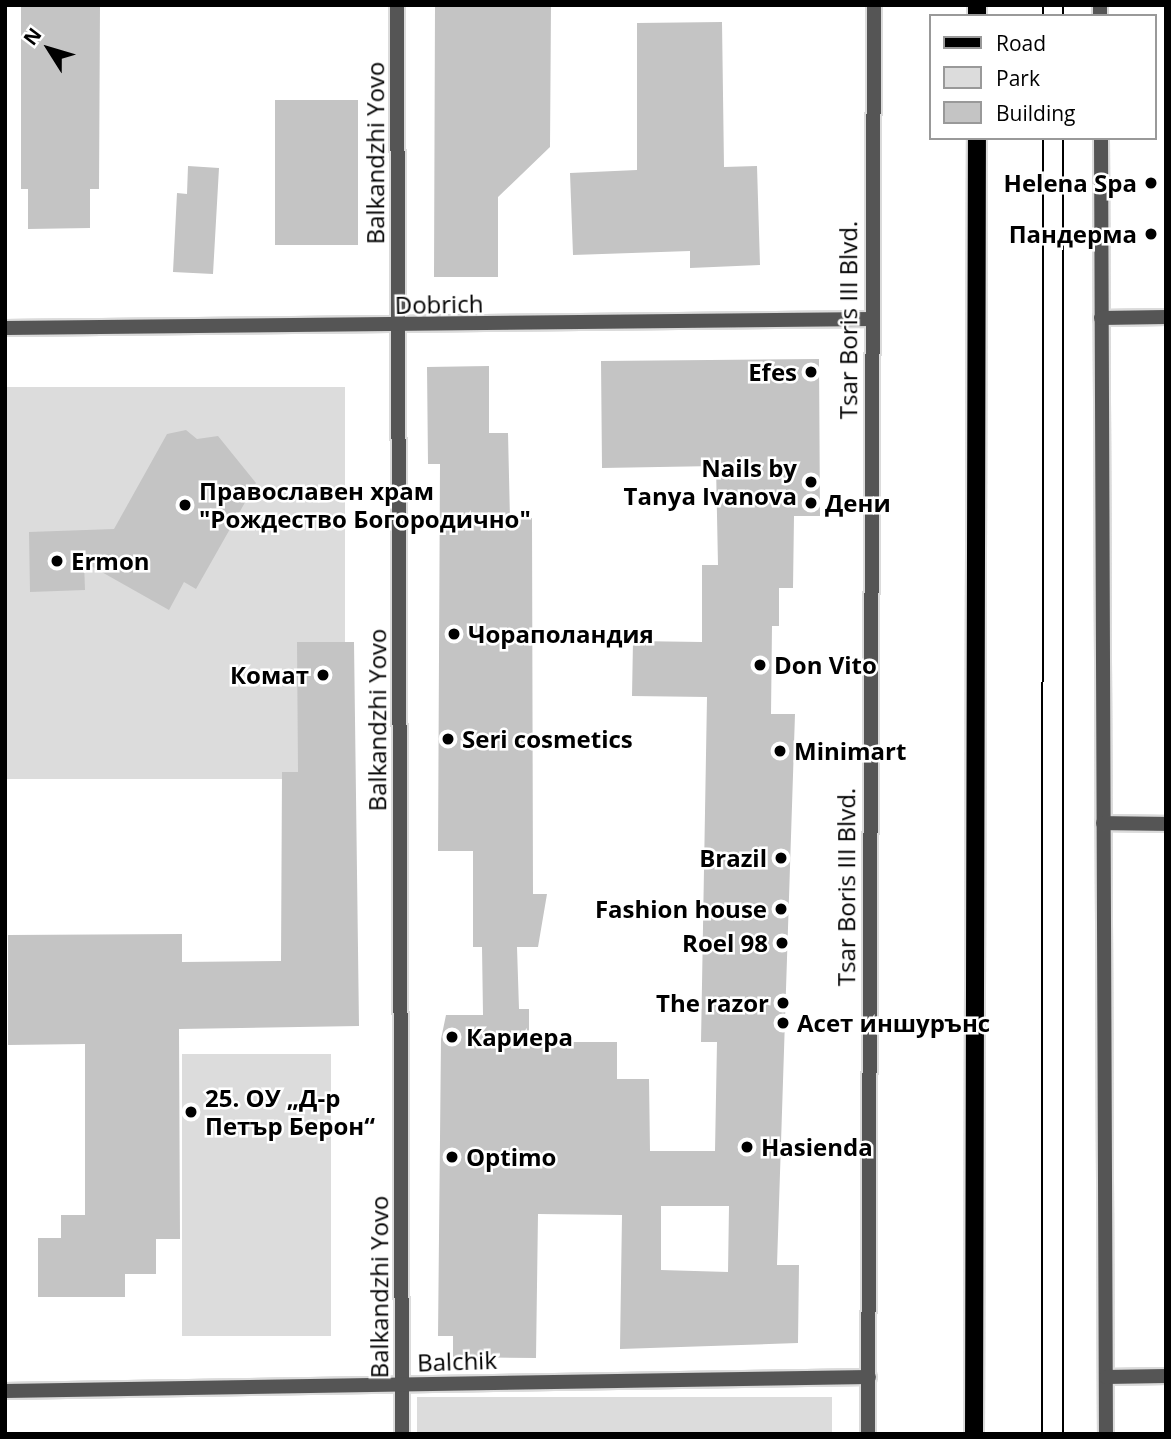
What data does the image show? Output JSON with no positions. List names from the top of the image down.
{
  "streets": {
    "street": [
      "Balkandzhi Yovo",
      "Dobrich",
      "Tsar Boris III Blvd.",
      "Balchik"
    ]
  },
  "crossings": [
    ["Balkandzhi Yovo", "Dobrich"],
    ["Balkandzhi Yovo", "Balchik"],
    ["Dobrich", "Tsar Boris III Blvd."],
    ["Tsar Boris III Blvd.", "Balchik"]
  ],
  "places": [
    "Helena Spa",
    "Пандерма",
    "Efes",
    "Nails by Tanya Ivanova",
    "Дени",
    "Православен храм \"Рождество Богородично\"",
    "Ermon",
    "Чораполандия",
    "Don Vito",
    "Комат",
    "Seri cosmetics",
    "Minimart",
    "Brazil",
    "Fashion house",
    "Roel 98",
    "The razor",
    "Асет иншурънс",
    "Кариера",
    "25. ОУ „Д-р Петър Берон“",
    "Hasienda",
    "Optimo"
  ],
  "legend": ["Road", "Park", "Building"],
  "north": "top left"
}
